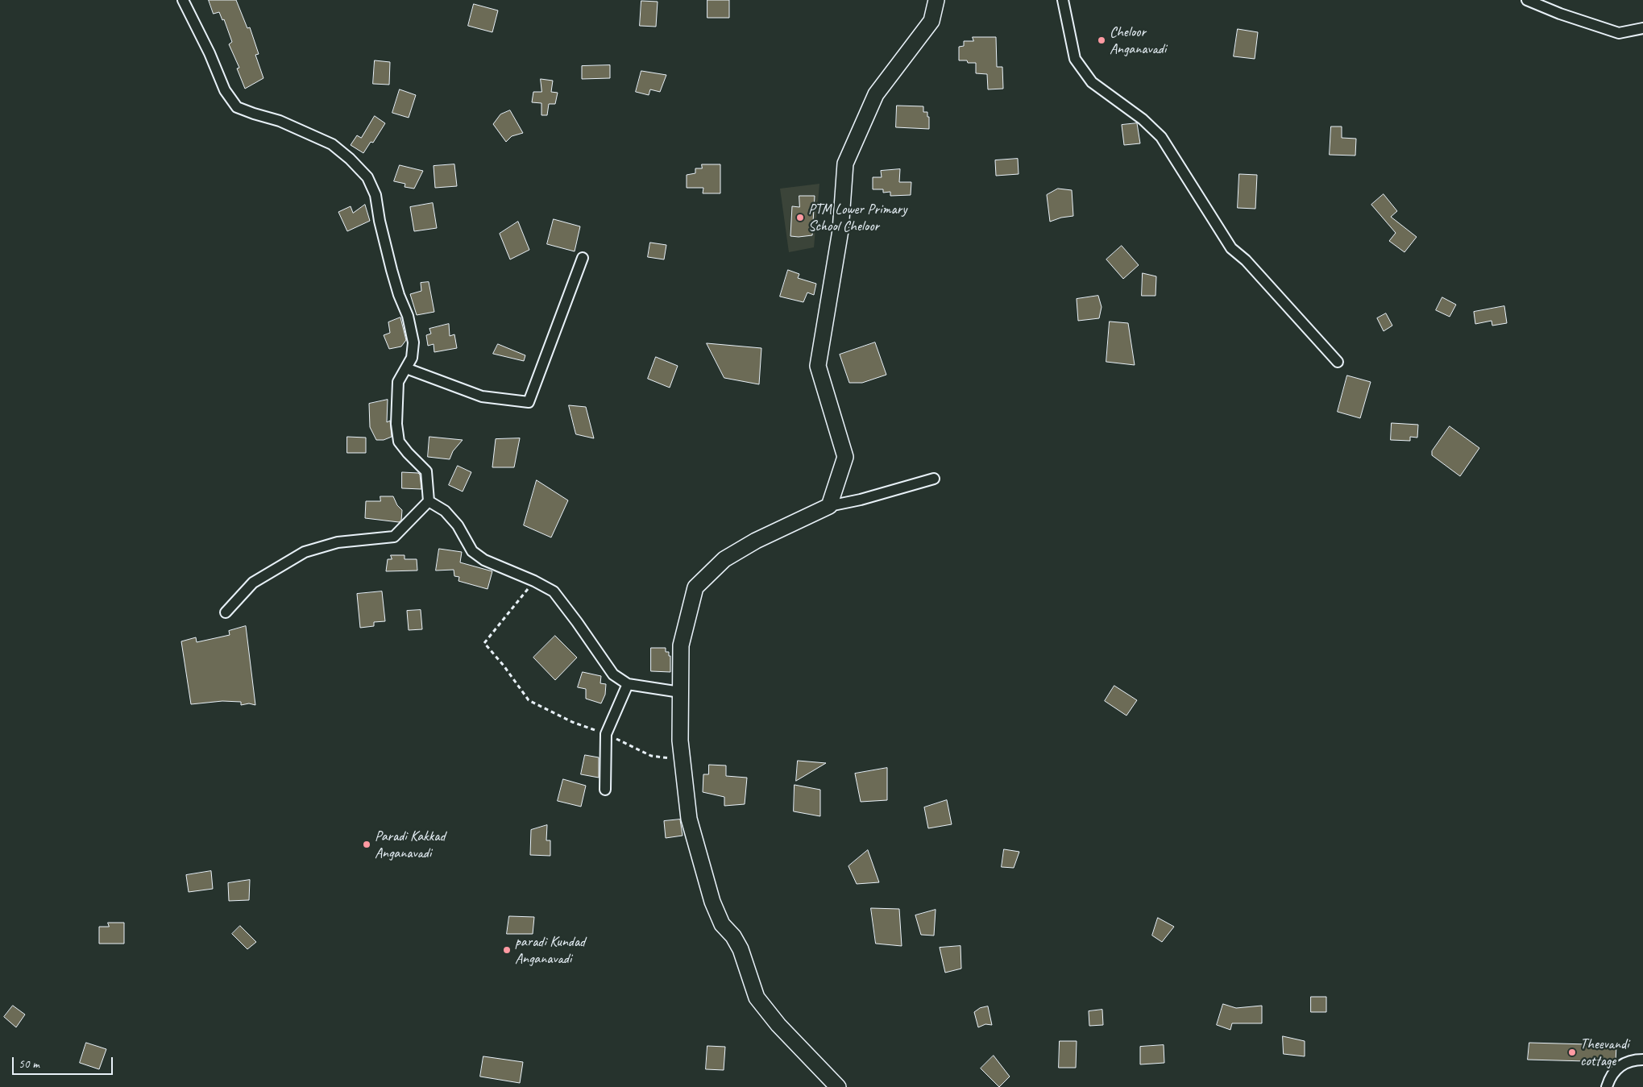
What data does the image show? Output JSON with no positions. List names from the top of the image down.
{
  "places": [
    "Cheloor Anganavadi",
    "PTM Lower Primary School Cheloor",
    "Paradi Kakkad Anganavadi",
    "paradi Kundad Anganavadi",
    "Theevandi cottage"
  ],
  "scale_bar": "50 m"
}
